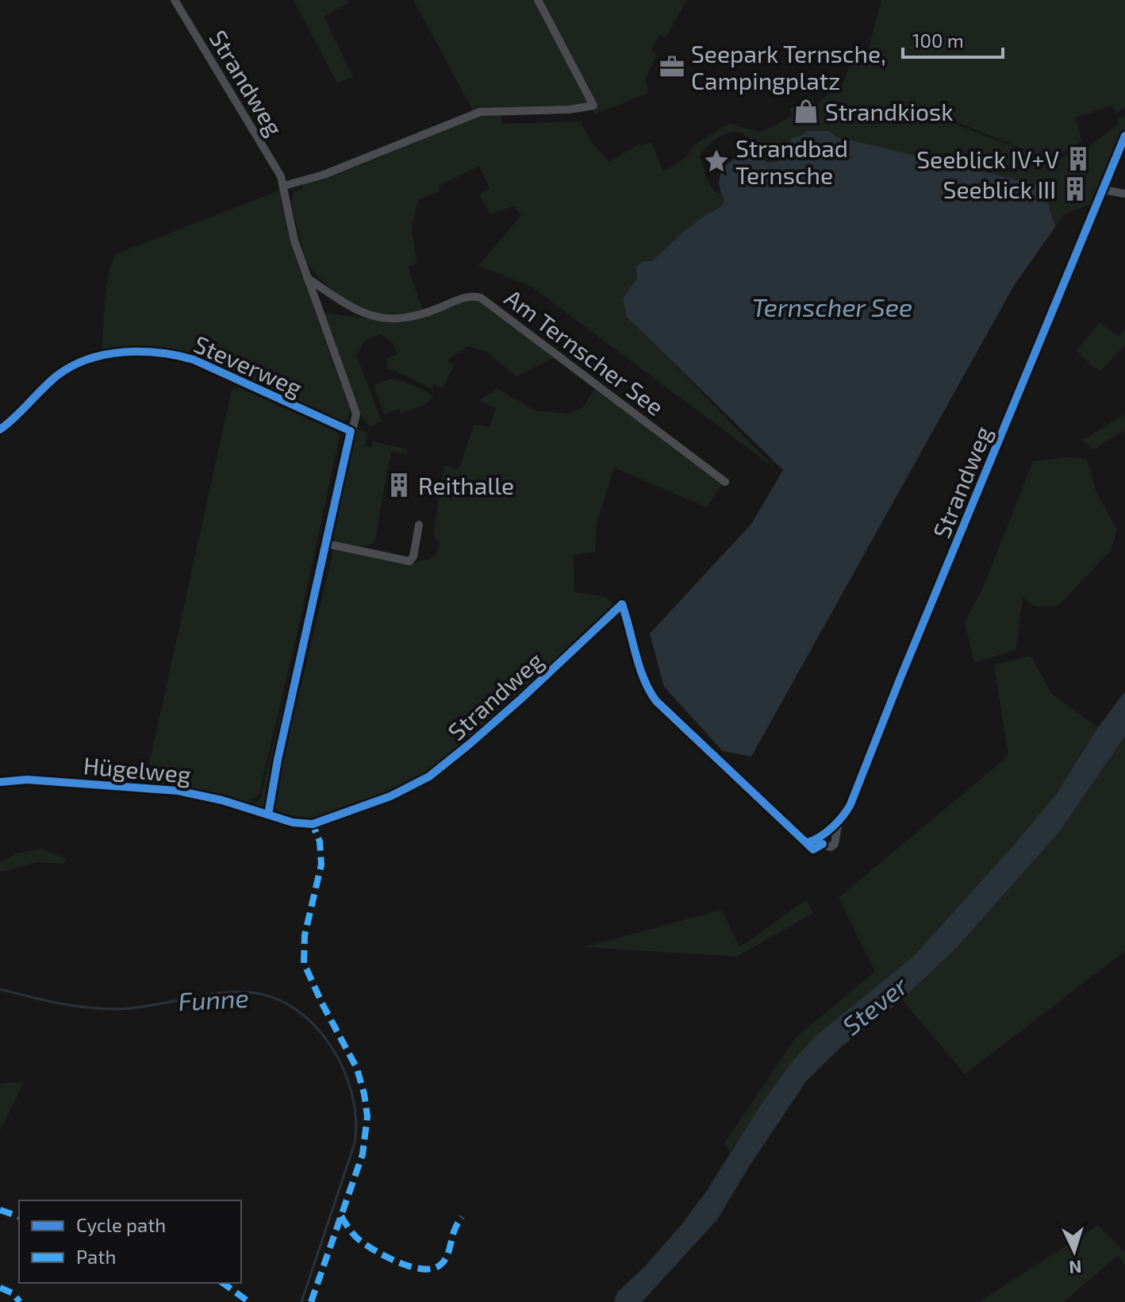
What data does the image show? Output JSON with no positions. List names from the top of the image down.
{
  "streets": {
    "street": [
      "Strandweg",
      "Am Ternscher See",
      "Steverweg",
      "Hügelweg"
    ]
  },
  "crossings": [
    ["Strandweg", "Am Ternscher See"],
    ["Strandweg", "Steverweg"],
    ["Strandweg", "Hügelweg"]
  ],
  "water": ["Ternscher See", "Funne", "Stever"],
  "places": {
    "office": ["Seepark Ternsche, Campingplatz"],
    "shop": ["Strandkiosk"],
    "building": ["Seeblick IV+V", "Seeblick III", "Reithalle"],
    "place": ["Strandbad Ternsche"]
  },
  "legend": ["Cycle path", "Path"],
  "scale_bar": "100 m",
  "north": "bottom"
}
